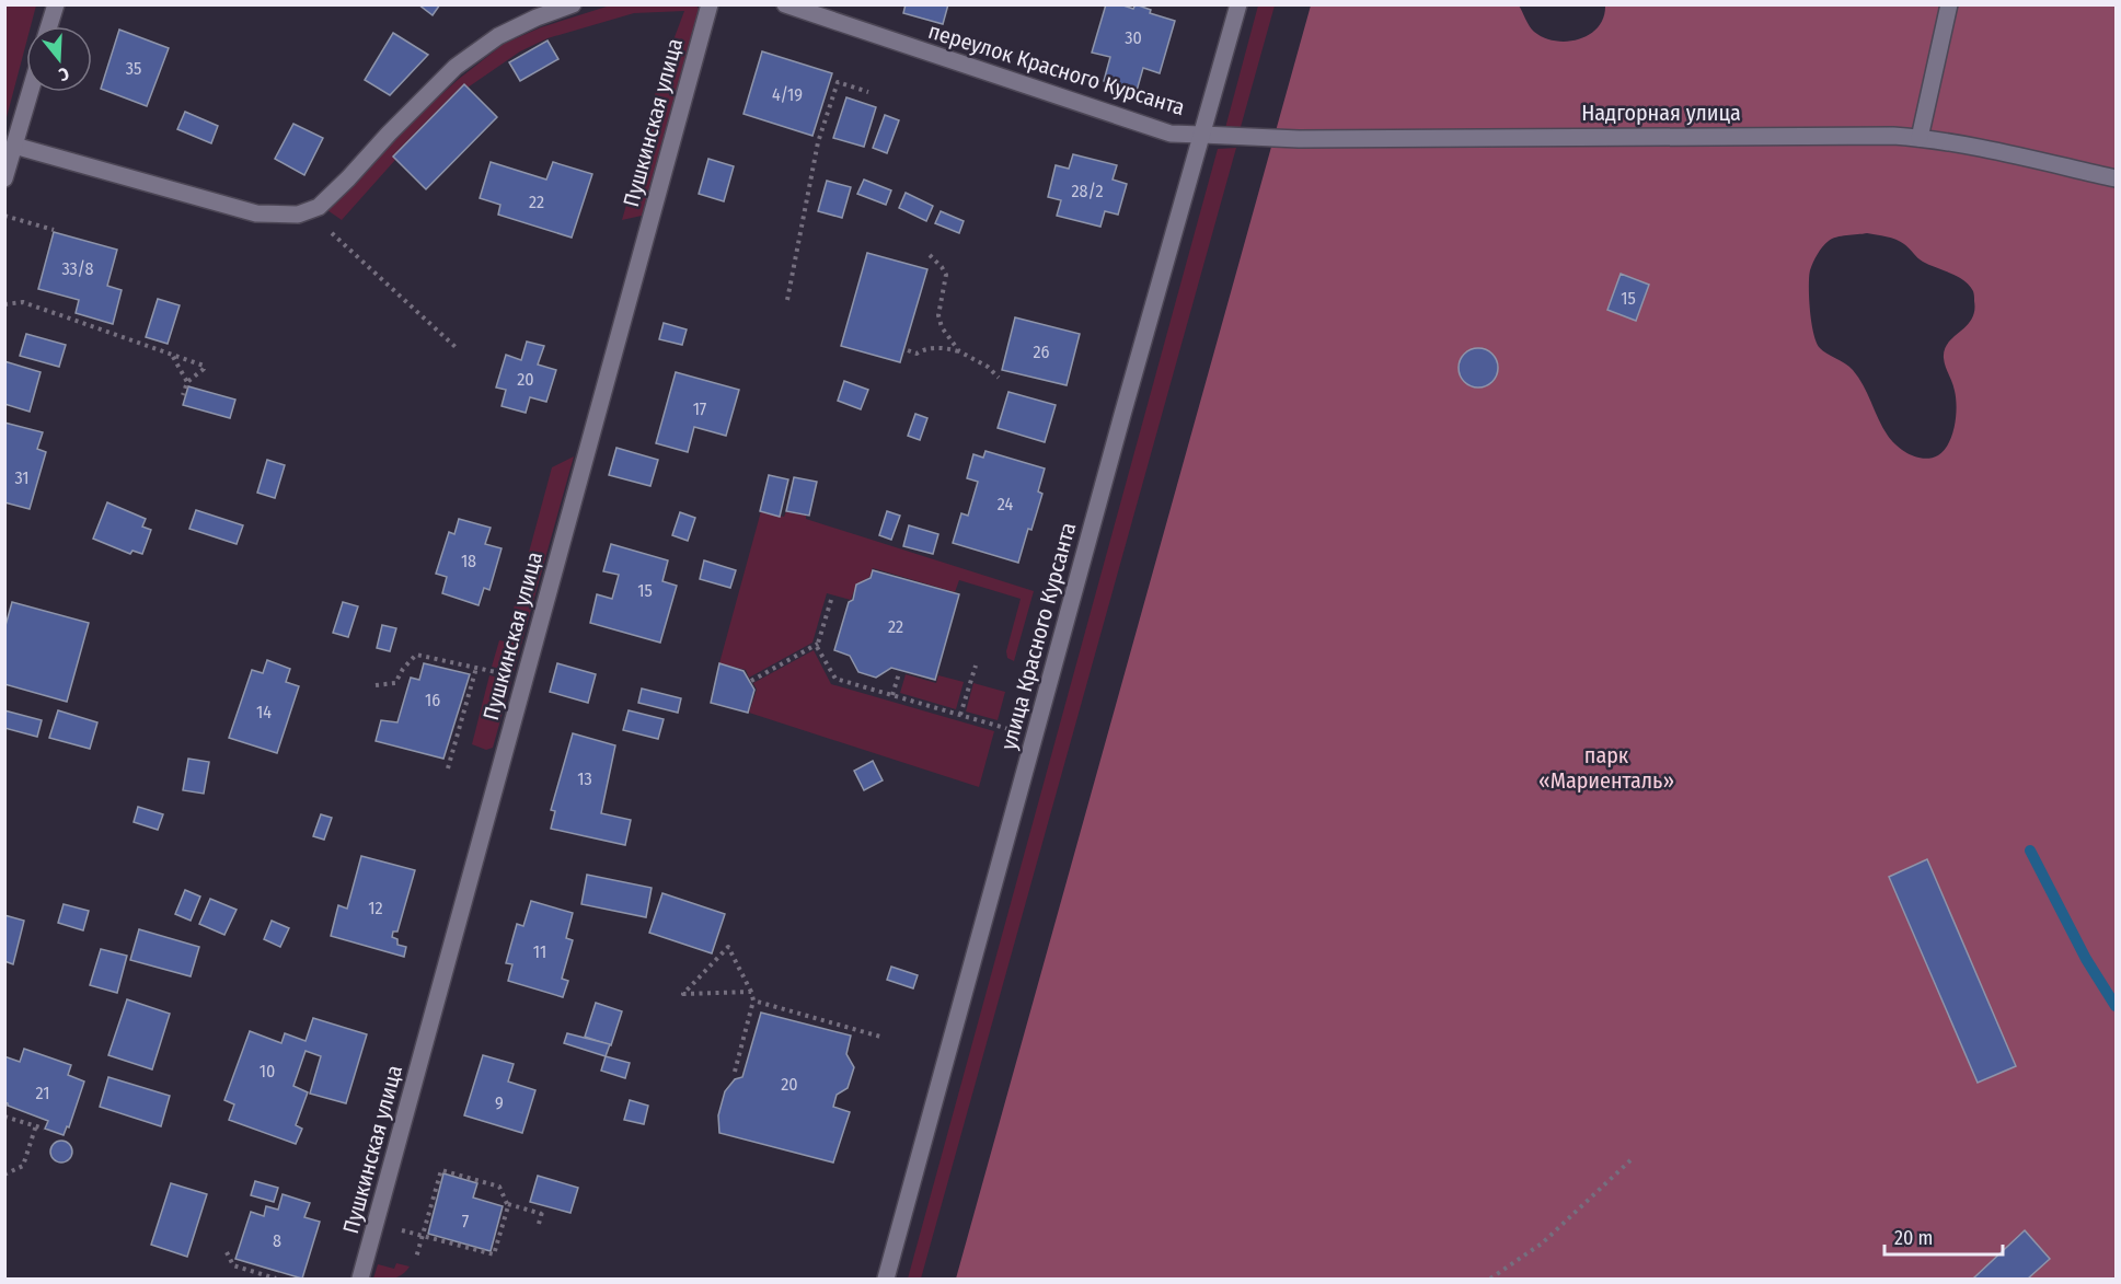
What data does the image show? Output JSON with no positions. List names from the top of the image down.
{
  "streets": {
    "street": [
      "переулок Красного Курсанта",
      "Надгорная улица",
      "Пушкинская улица",
      "улица Красного Курсанта"
    ]
  },
  "crossings": [
    ["переулок Красного Курсанта", "Надгорная улица"],
    ["переулок Красного Курсанта", "улица Красного Курсанта"],
    ["Надгорная улица", "улица Красного Курсанта"]
  ],
  "parks": ["парк «Мариенталь»"],
  "house_numbers": [
    "30",
    "35",
    "4/19",
    "28/2",
    "22",
    "33/8",
    "15",
    "26",
    "20",
    "17",
    "31",
    "24",
    "18",
    "15",
    "22",
    "16",
    "14",
    "13",
    "12",
    "11",
    "10",
    "20",
    "21",
    "9",
    "7",
    "8"
  ],
  "scale_bar": "20 m",
  "north": "bottom"
}
